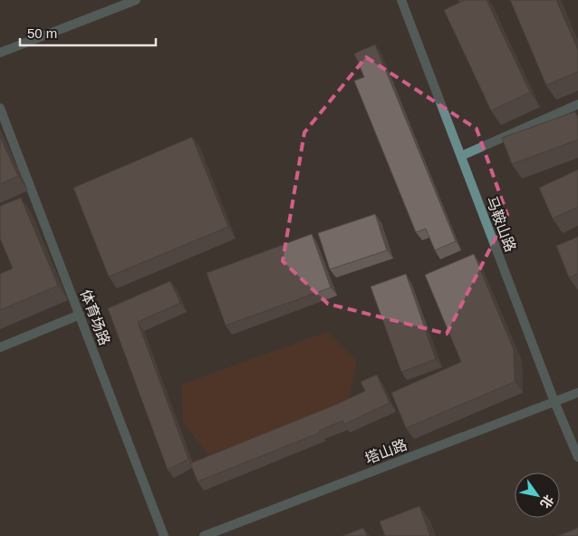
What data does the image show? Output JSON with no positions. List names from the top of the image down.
{
  "streets": {
    "street": ["马鞍山路", "体育场路", "塔山路"]
  },
  "crossings": [
    ["马鞍山路", "塔山路"]
  ],
  "scale_bar": "50 m",
  "north": "bottom right"
}
